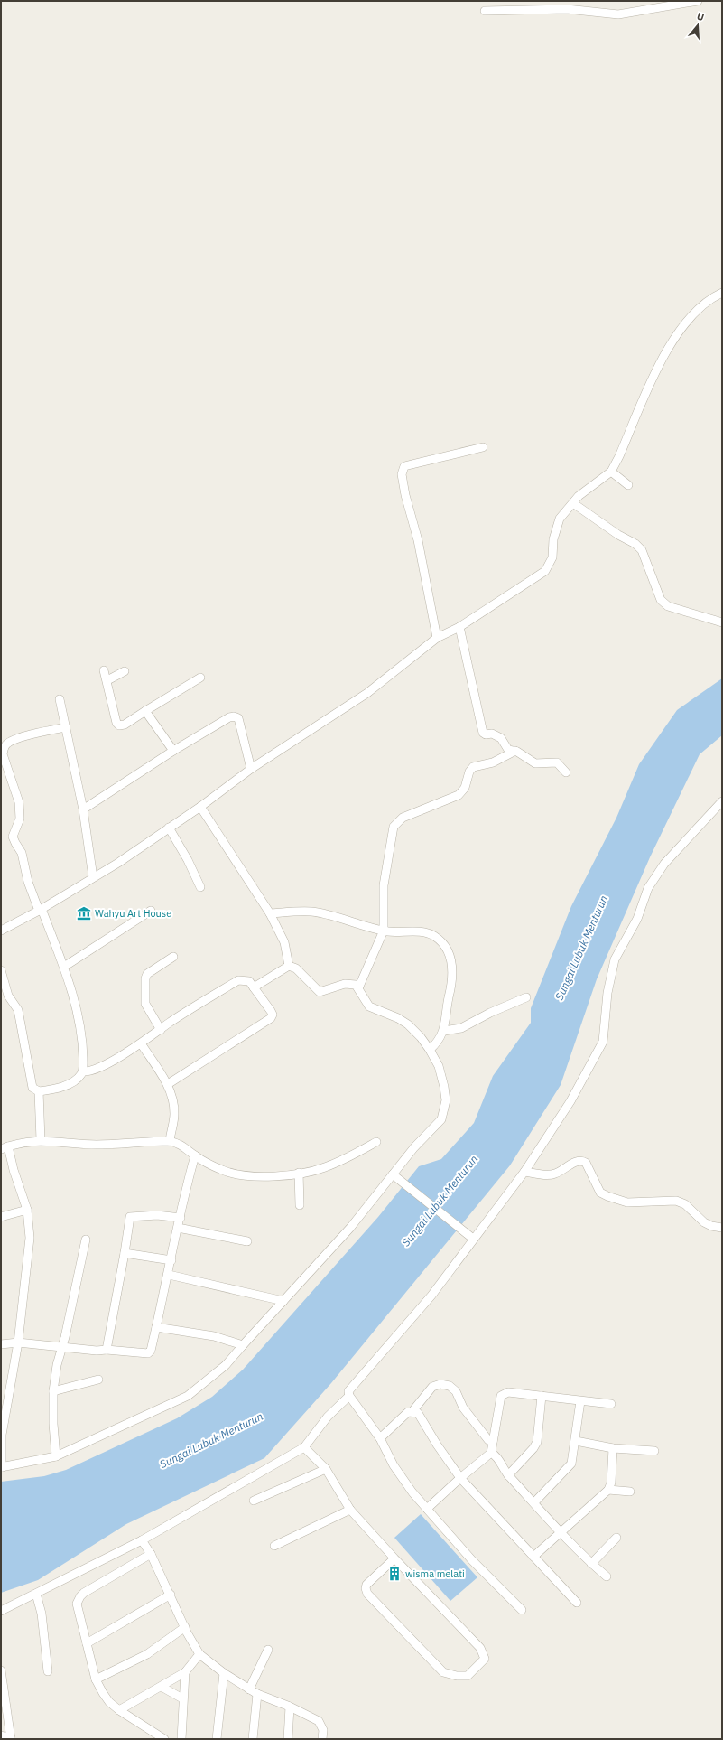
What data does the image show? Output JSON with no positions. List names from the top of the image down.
{
  "water": ["Sungai Lubuk Menturun"],
  "places": {
    "museum": ["Wahyu Art House"],
    "building": ["wisma melati"]
  },
  "north": "top"
}
